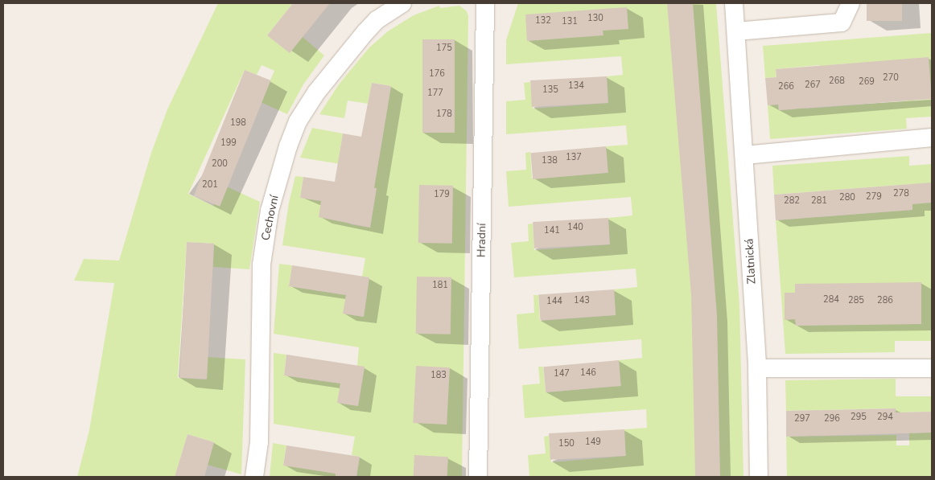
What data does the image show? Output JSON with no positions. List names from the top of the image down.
{
  "streets": {
    "street": ["Cechovní", "Hradní", "Zlatnická"]
  },
  "house_numbers": [
    "130",
    "132",
    "131",
    "175",
    "176",
    "270",
    "268",
    "269",
    "267",
    "134",
    "266",
    "135",
    "177",
    "178",
    "198",
    "199",
    "137",
    "138",
    "200",
    "201",
    "278",
    "179",
    "279",
    "280",
    "282",
    "281",
    "140",
    "141",
    "181",
    "284",
    "143",
    "285",
    "286",
    "144",
    "146",
    "147",
    "183",
    "295",
    "294",
    "297",
    "296",
    "149",
    "150"
  ]
}
